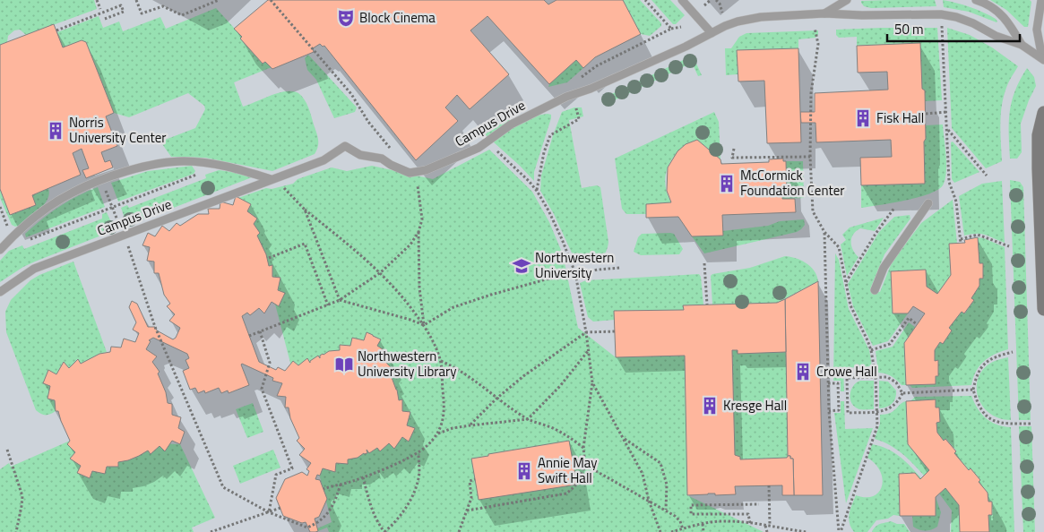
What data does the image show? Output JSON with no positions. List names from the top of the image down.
{
  "streets": {
    "lane": ["Campus Drive"]
  },
  "places": {
    "theatre": ["Block Cinema"],
    "building": [
      "Fisk Hall",
      "Norris University Center",
      "McCormick Foundation Center",
      "Crowe Hall",
      "Kresge Hall",
      "Annie May Swift Hall"
    ],
    "school or university": ["Northwestern University"],
    "library": ["Northwestern University Library"]
  },
  "scale_bar": "50 m"
}
